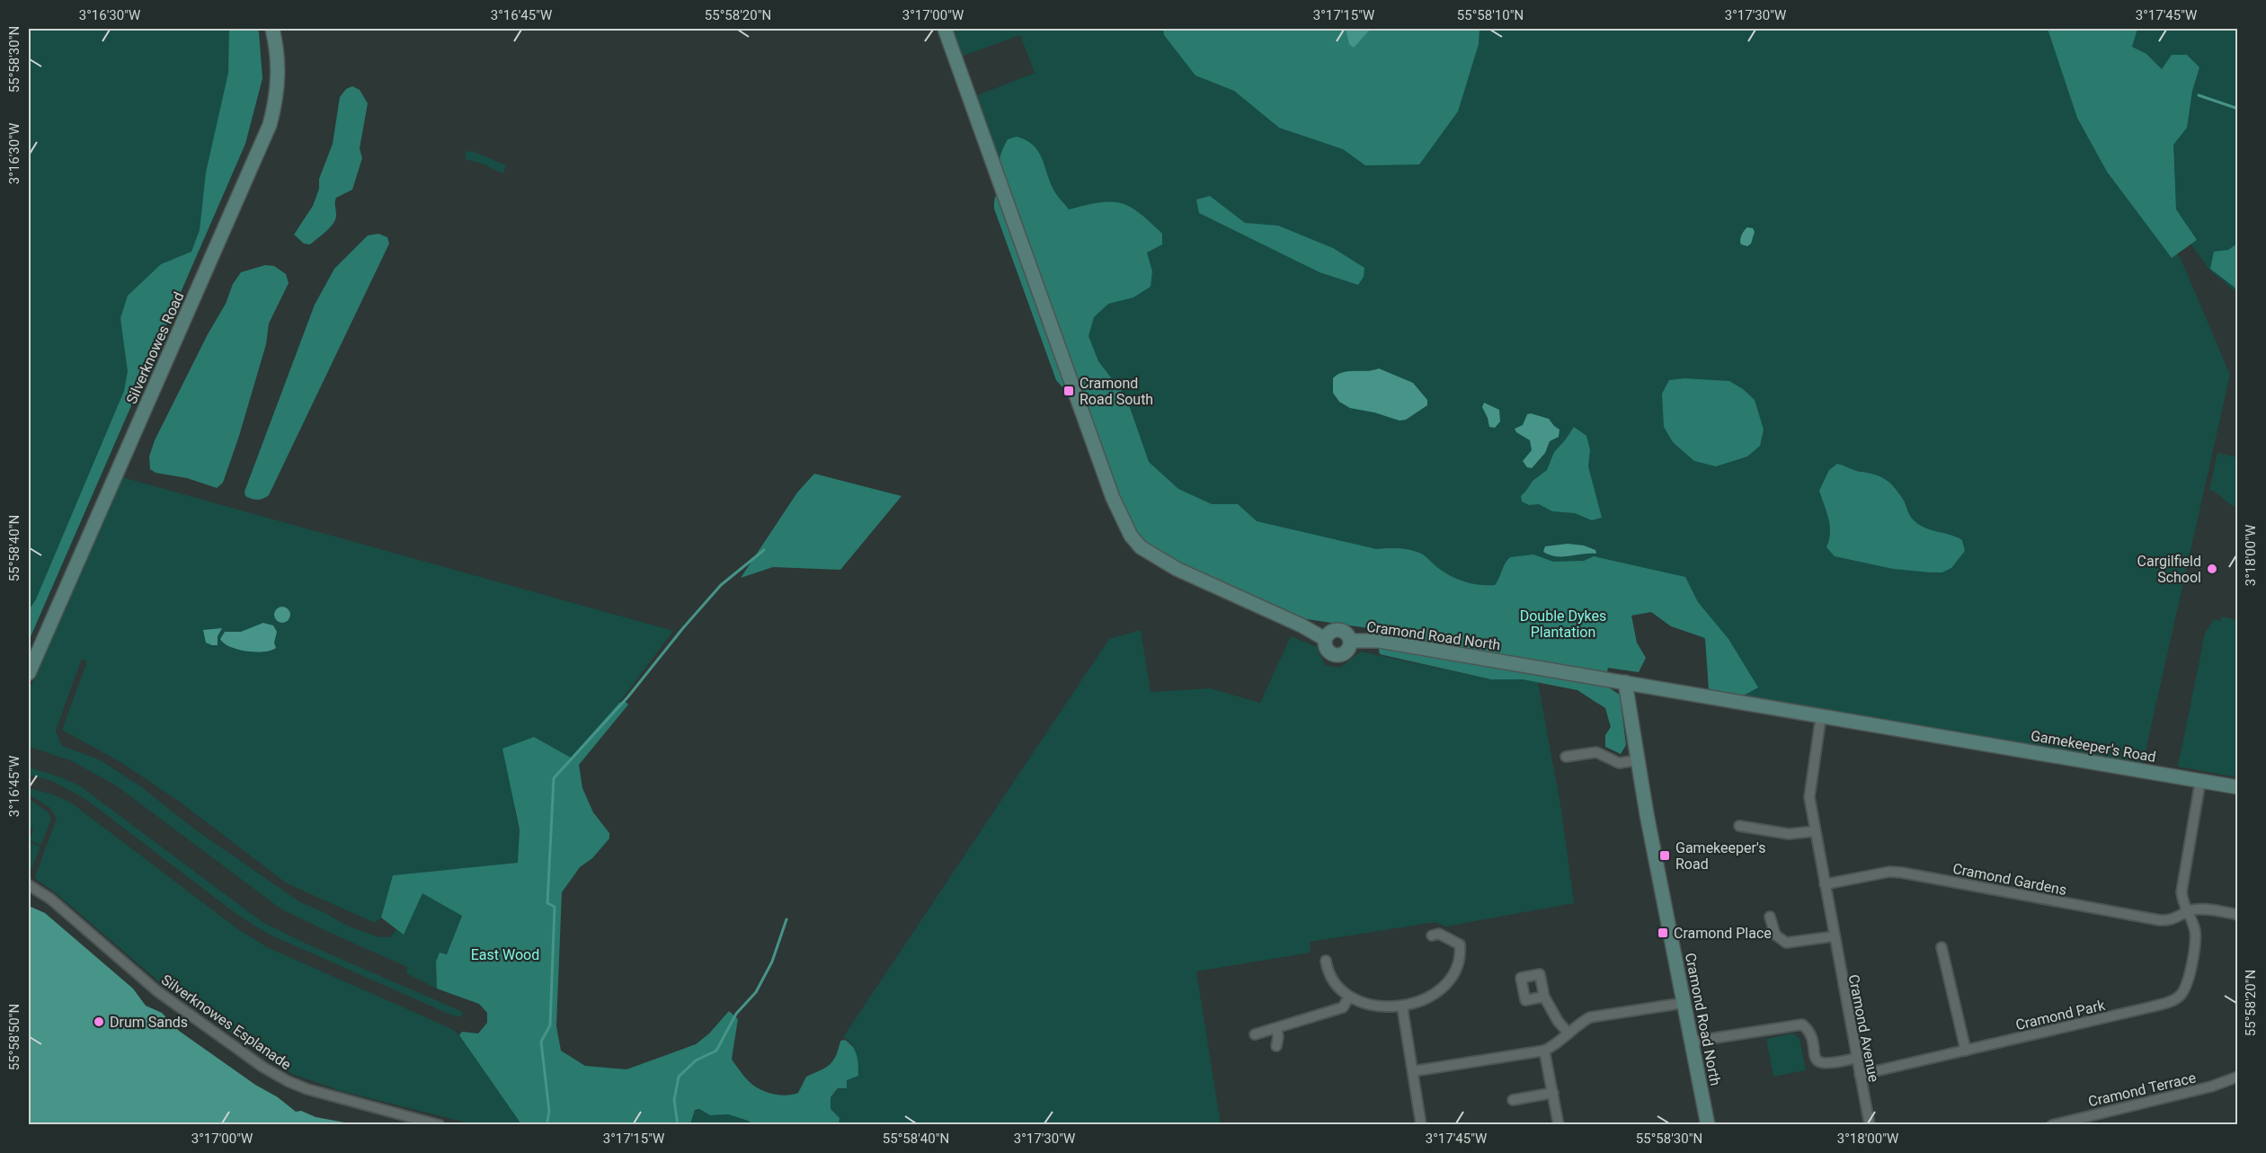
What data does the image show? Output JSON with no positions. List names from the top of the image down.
{
  "streets": {
    "street": [
      "Silverknowes Road",
      "Cramond Road North",
      "Gamekeeper's Road",
      "Cramond Gardens",
      "Cramond Park",
      "Silverknowes Esplanade",
      "Cramond Avenue",
      "Cramond Terrace"
    ]
  },
  "crossings": [
    ["Cramond Road North", "Gamekeeper's Road"],
    ["Gamekeeper's Road", "Cramond Park"],
    ["Gamekeeper's Road", "Cramond Avenue"],
    ["Cramond Gardens", "Cramond Park"],
    ["Cramond Gardens", "Cramond Avenue"],
    ["Cramond Park", "Cramond Avenue"]
  ],
  "parks": ["Double Dykes Plantation", "East Wood"],
  "places": {
    "transit": ["Cramond Road South", "Gamekeeper's Road", "Cramond Place"],
    "other": ["Cargilfield School", "Drum Sands"]
  },
  "coordinates": [
    "3°16'30\"W",
    "3°16'45\"W",
    "55°58'20\"N",
    "3°17'00\"W",
    "3°17'15\"W",
    "55°58'10\"N",
    "3°17'30\"W",
    "3°17'45\"W",
    "55°58'30\"N",
    "55°58'40\"N",
    "3°18'00\"W",
    "55°58'50\"N"
  ]
}
